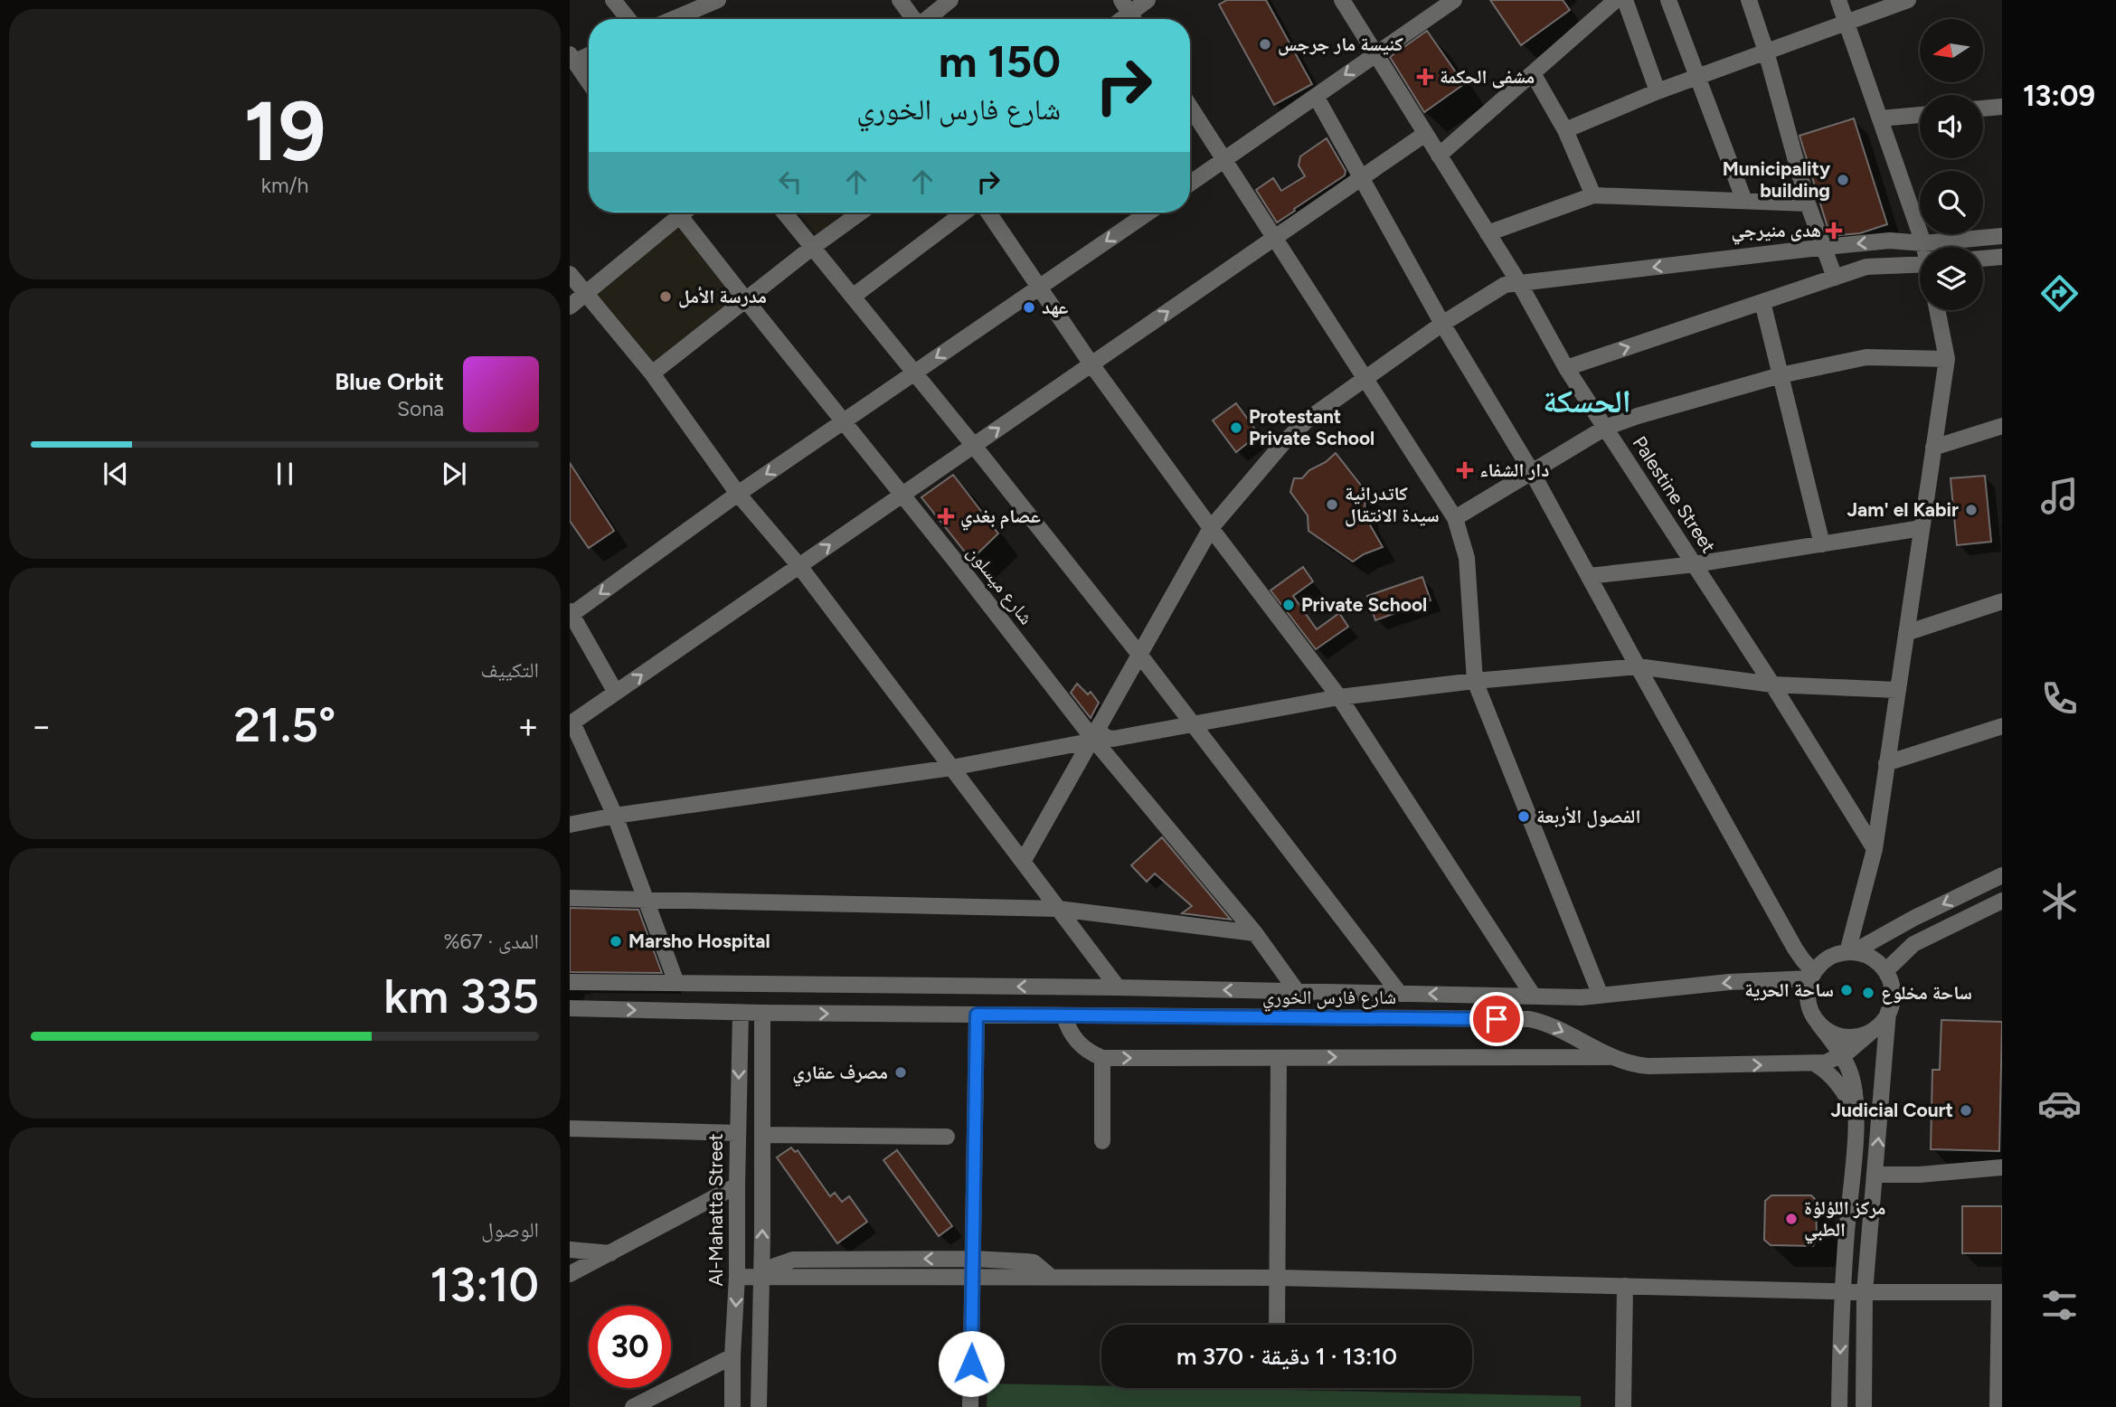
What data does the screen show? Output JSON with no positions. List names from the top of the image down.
{
  "streets": {
    "street": [
      "Palestine Street",
      "شارع ميسلون",
      "شارع فارس الخوري",
      "Al-Mahatta Street"
    ]
  },
  "crossings": [
    ["شارع فارس الخوري", "Al-Mahatta Street"]
  ],
  "districts": ["الحسكة"],
  "places": {
    "other": [
      "كنيسة مار جرجس",
      "Municipality building",
      "مدرسة الأمل",
      "عهد",
      "Protestant Private School",
      "كاتدرائية سيدة الانتقال",
      "Jam' el Kabir",
      "Private School",
      "الفصول الأربعة",
      "Marsho Hospital",
      "ساحة الحرية",
      "ساحة مخلوع",
      "مصرف عقاري",
      "Judicial Court",
      "مركز اللؤلؤة الطبي"
    ],
    "health": [
      "مشفى الحكمة",
      "هدى منيرجي",
      "دار الشفاء",
      "عصام بغدي"
    ]
  },
  "north": "left",
  "page": {
    "tabs": "13:09",
    "tile": [
      ["19", "km/h"],
      "التكييف",
      ["المدى · 67%", "335 km"],
      ["الوصول", "13:10"]
    ],
    "turn": ["150 m", "شارع فارس الخوري"],
    "song": ["Blue Orbit", "Sona"],
    "heat": ["−", "21.5°", "+"],
    "limit": "30",
    "trip": "13:10 · 1 دقيقة · 370 m"
  }
}
